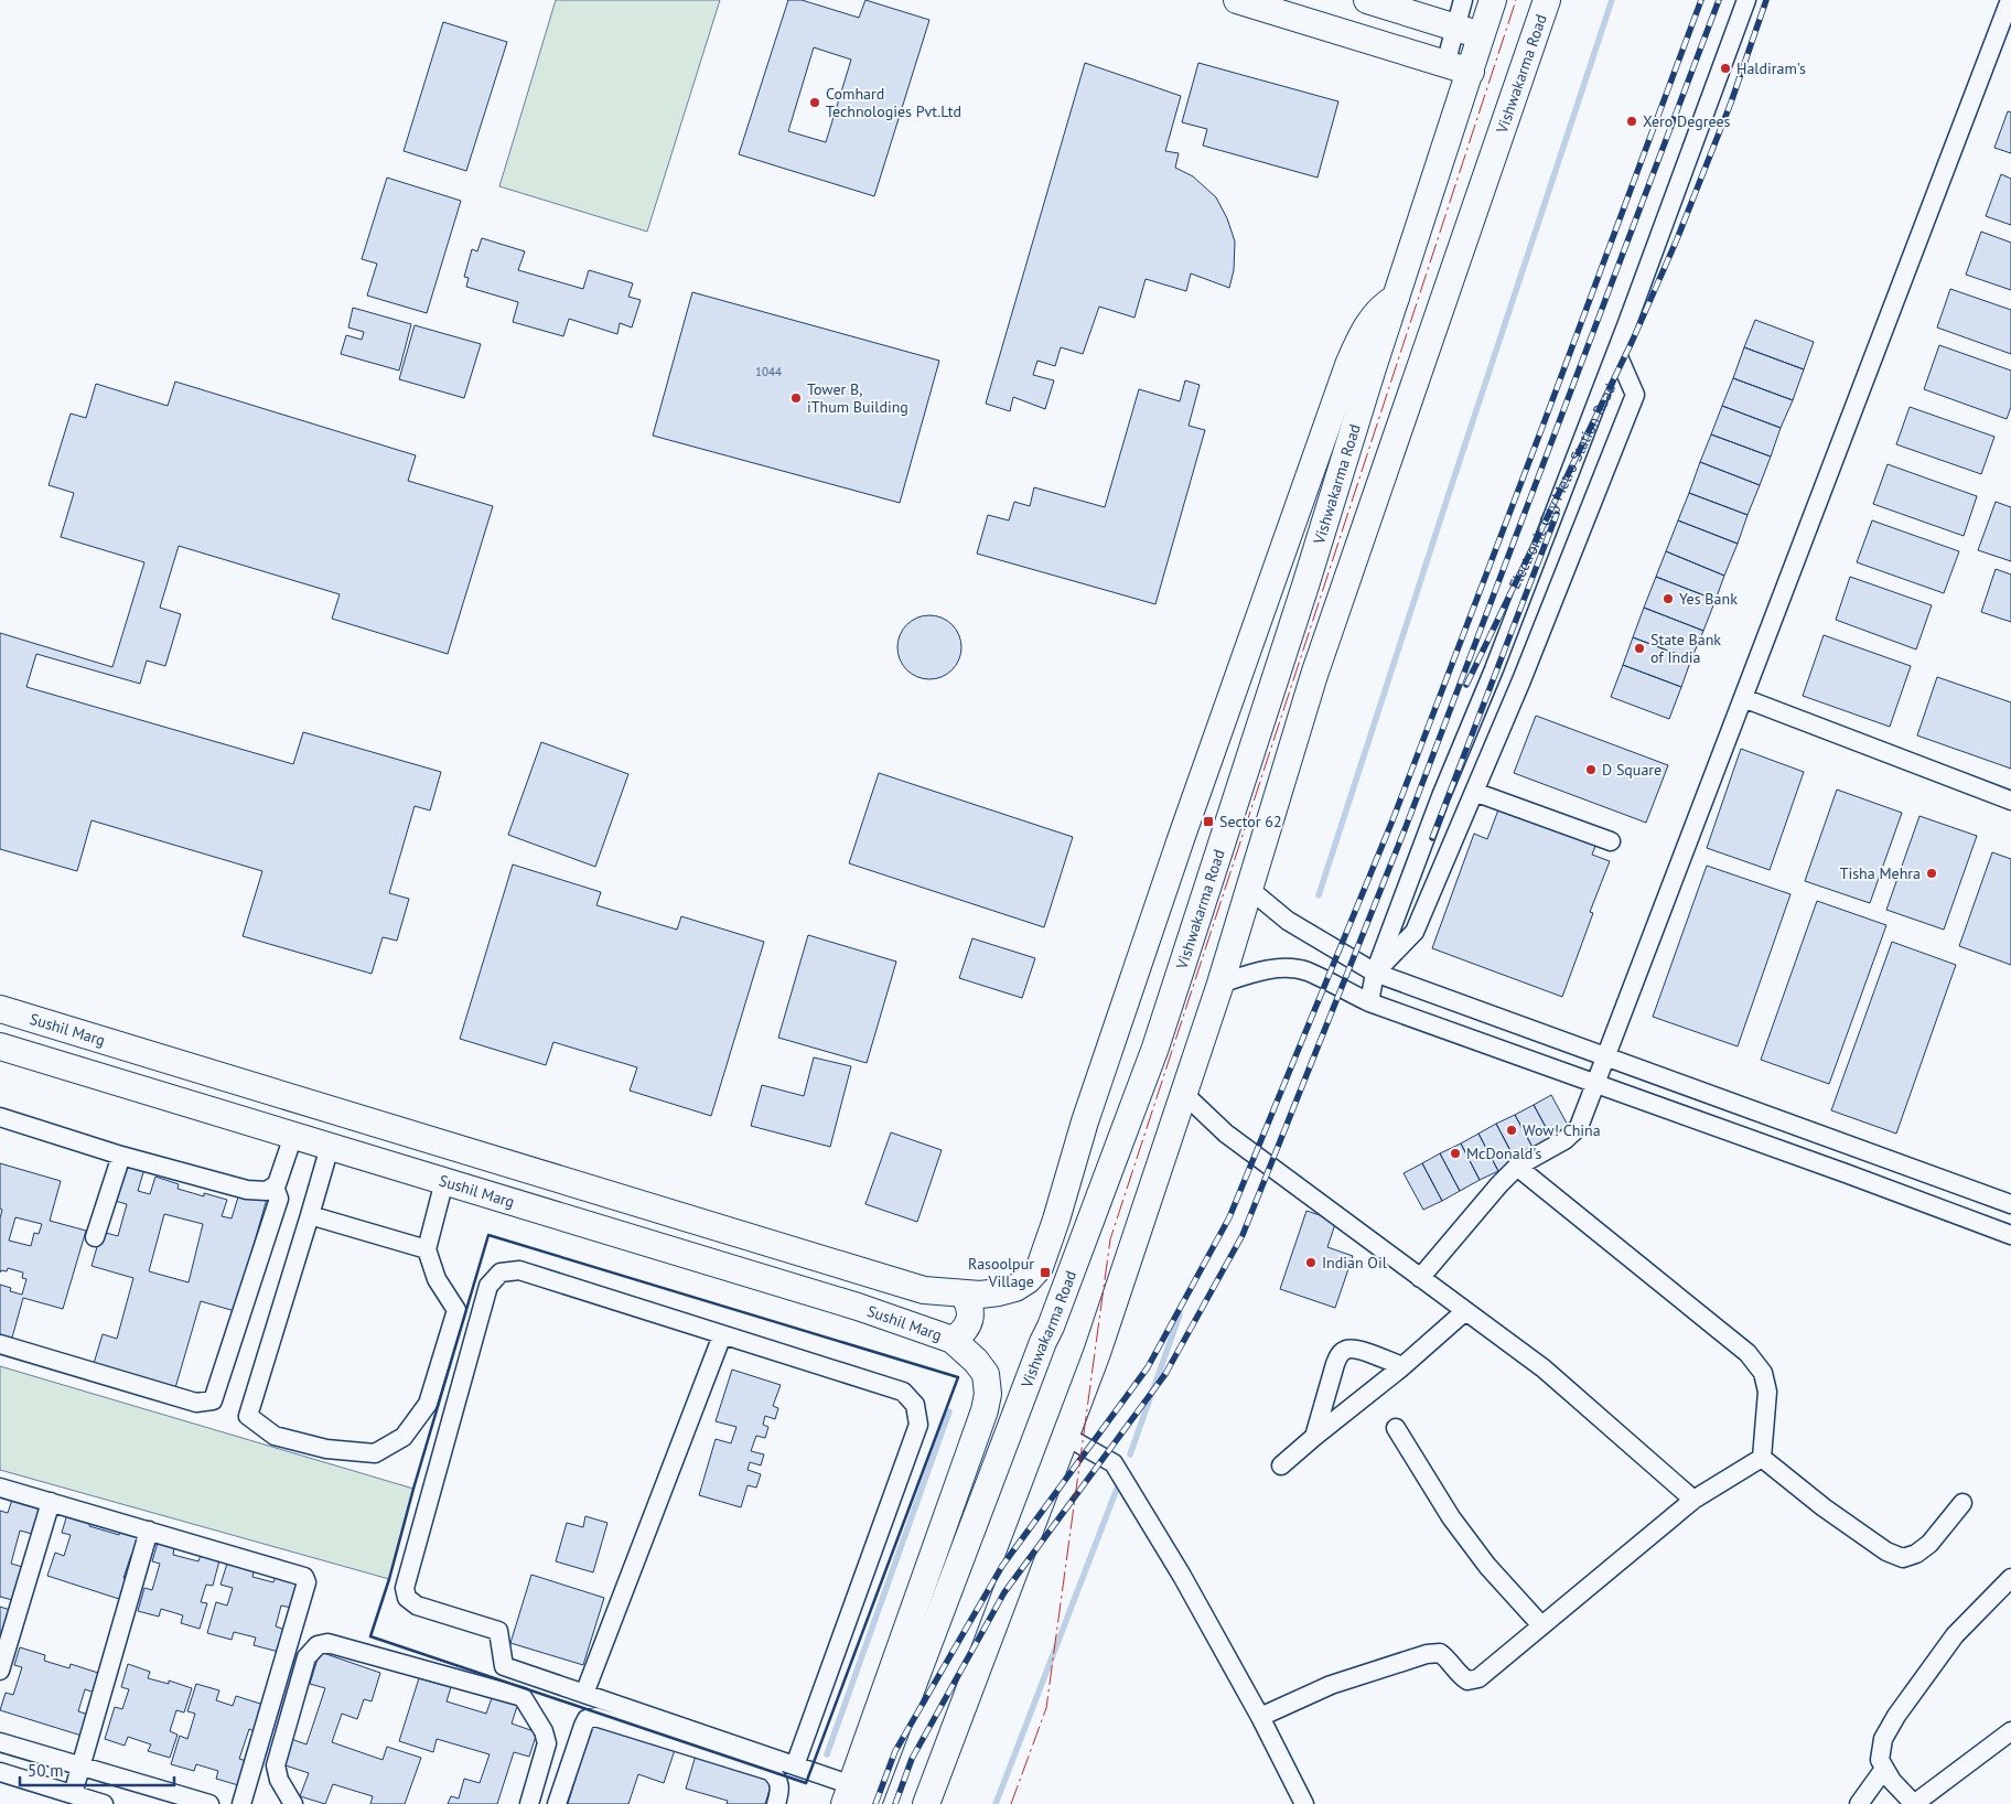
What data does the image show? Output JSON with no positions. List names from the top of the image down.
{
  "streets": {
    "street": ["Vishwakarma Road", "Electronic City Metro Station Road", "Sushil Marg"]
  },
  "places": {
    "other": [
      "Haldiram's",
      "Comhard Technologies Pvt.Ltd",
      "Xero Degrees",
      "Tower B, iThum Building",
      "Yes Bank",
      "State Bank of India",
      "D Square",
      "Tisha Mehra",
      "Wow! China",
      "McDonald's",
      "Indian Oil"
    ],
    "transit": ["Sector 62", "Rasoolpur Village"]
  },
  "house_numbers": ["1044"],
  "scale_bar": "50 m"
}
